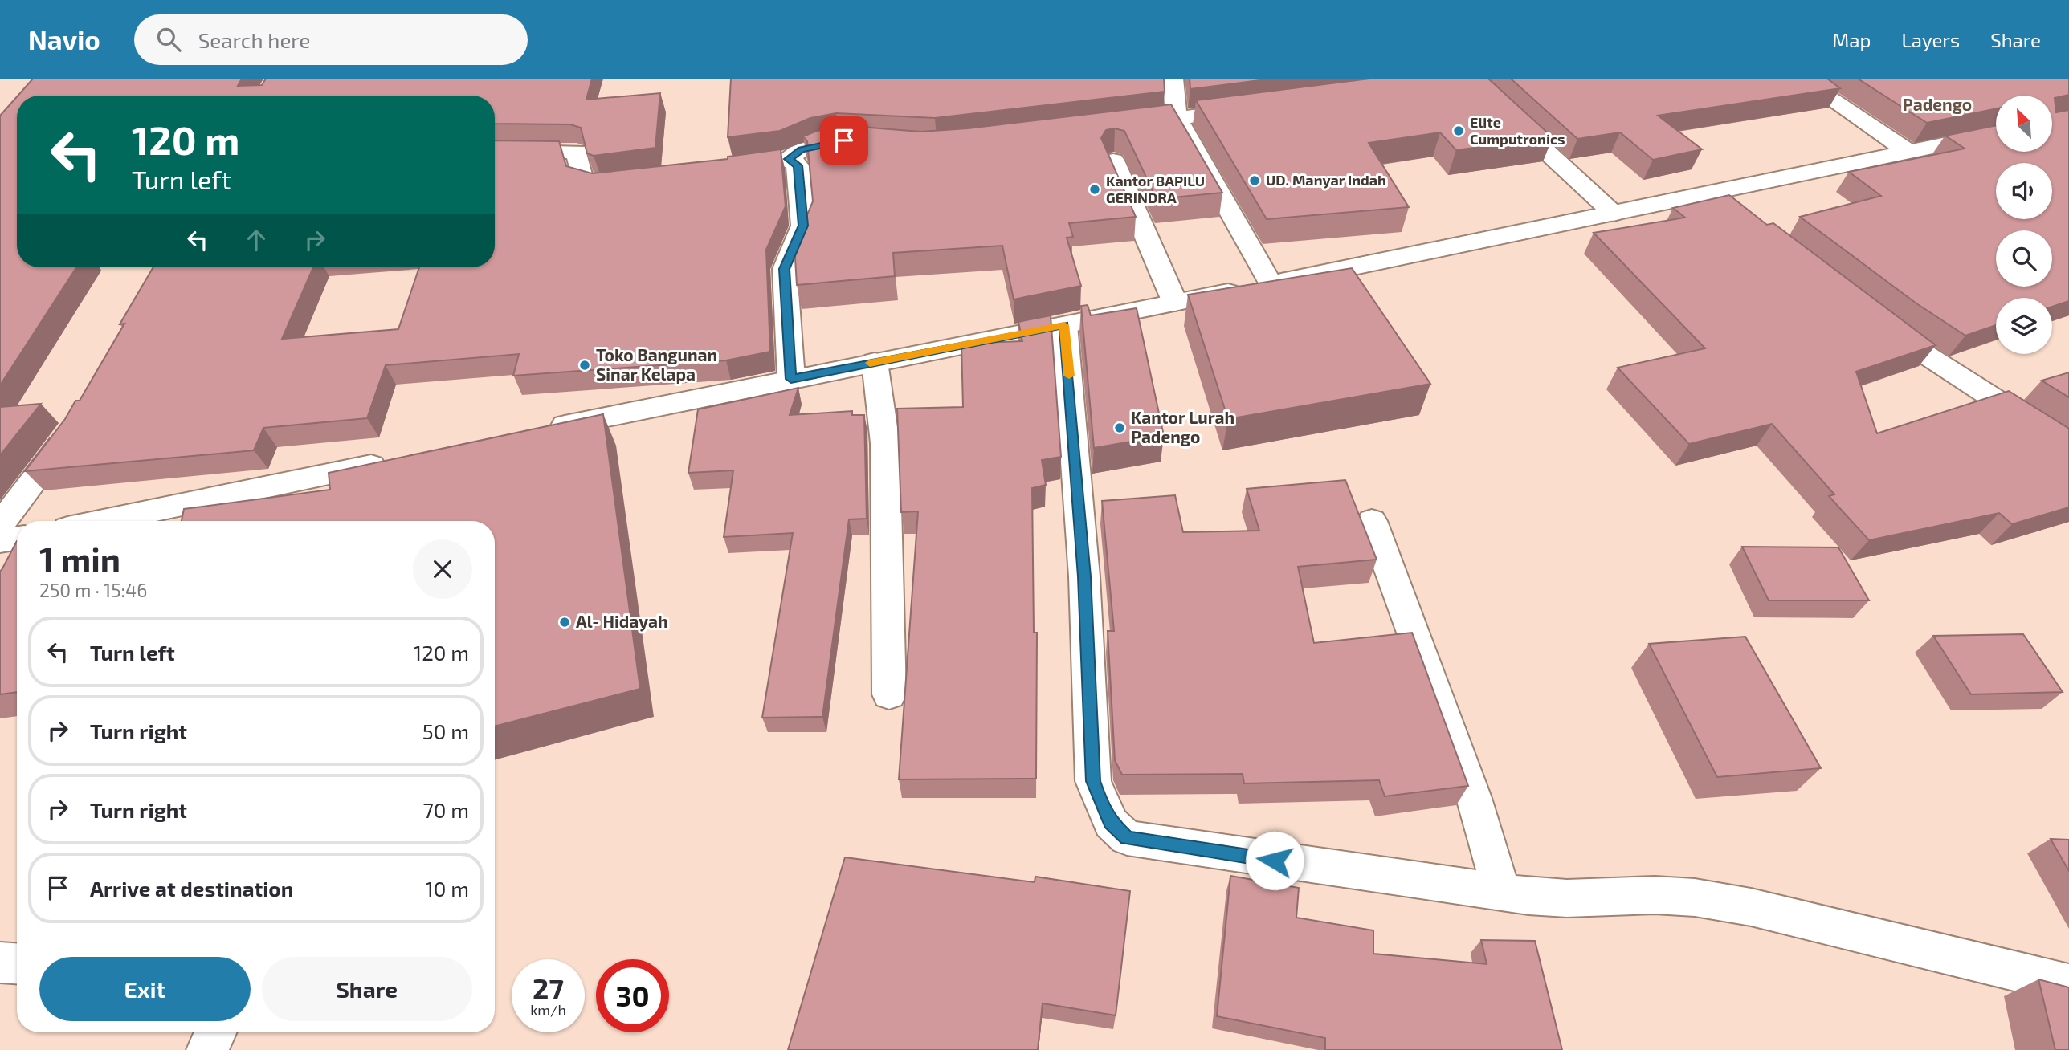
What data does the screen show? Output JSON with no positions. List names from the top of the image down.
{
  "districts": ["Padengo"],
  "places": [
    "Elite Cumputronics",
    "UD. Manyar Indah",
    "Kantor BAPILU GERINDRA",
    "Toko Bangunan Sinar Kelapa",
    "Kantor Lurah Padengo",
    "Al- Hidayah"
  ],
  "north": "top left",
  "page": {
    "header": "Navio",
    "search": "Search here",
    "nav": ["Map", "Layers", "Share"],
    "turn": ["120 m", "Turn left"],
    "heading": ["1 min", "250 m · 15:46"],
    "list": [
      {
        "name": "Turn left",
        "value": "120 m"
      },
      {
        "name": "Turn right",
        "value": "50 m"
      },
      {
        "name": "Turn right",
        "value": "70 m"
      },
      {
        "name": "Arrive at destination",
        "value": "10 m"
      }
    ],
    "buttons": ["Exit", "Share"],
    "speed": "27 km/h",
    "limit": "30"
  }
}
